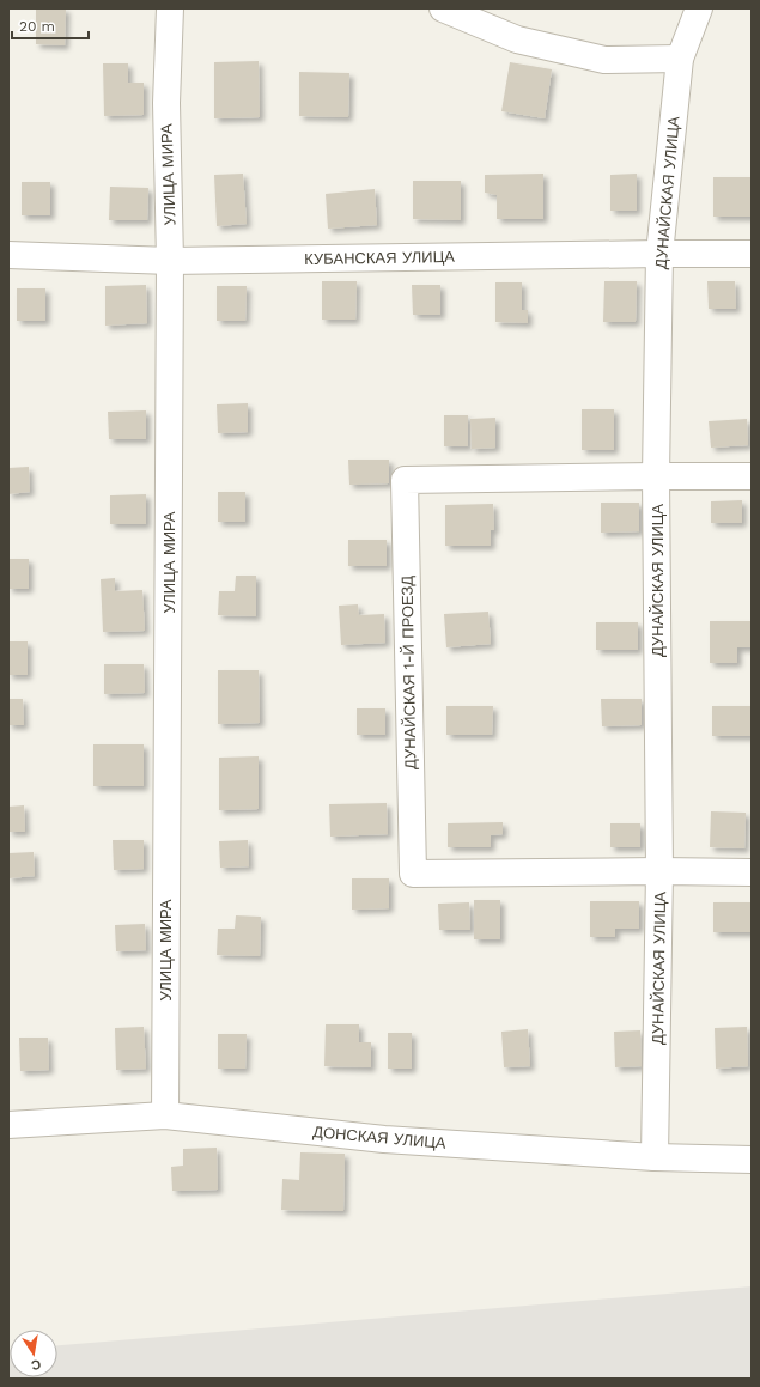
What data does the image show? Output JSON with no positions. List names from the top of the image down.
{
  "streets": {
    "street": [
      "УЛИЦА МИРА",
      "ДУНАЙСКАЯ УЛИЦА",
      "КУБАНСКАЯ УЛИЦА",
      "ДУНАЙСКАЯ 1-Й ПРОЕЗД",
      "ДОНСКАЯ УЛИЦА"
    ]
  },
  "crossings": [
    ["УЛИЦА МИРА", "КУБАНСКАЯ УЛИЦА"],
    ["УЛИЦА МИРА", "ДОНСКАЯ УЛИЦА"],
    ["ДУНАЙСКАЯ УЛИЦА", "КУБАНСКАЯ УЛИЦА"],
    ["ДУНАЙСКАЯ УЛИЦА", "ДУНАЙСКАЯ 1-Й ПРОЕЗД"],
    ["ДУНАЙСКАЯ УЛИЦА", "ДОНСКАЯ УЛИЦА"]
  ],
  "scale_bar": "20 m",
  "north": "bottom"
}
